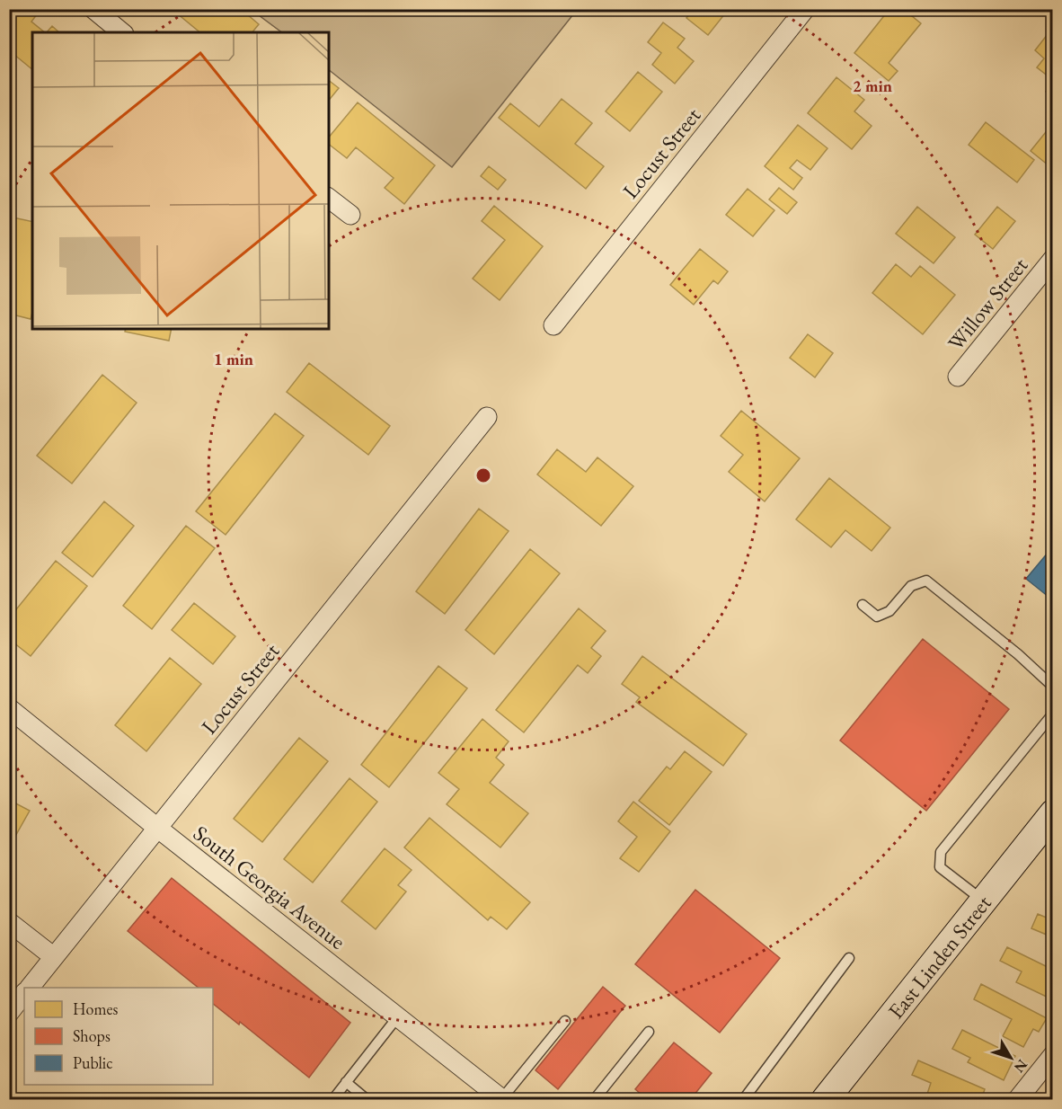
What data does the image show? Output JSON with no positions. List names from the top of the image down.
{
  "streets": {
    "main road": ["East Linden Street"],
    "street": ["Locust Street", "Willow Street", "South Georgia Avenue"]
  },
  "crossings": [
    ["Locust Street", "South Georgia Avenue"]
  ],
  "legend": ["Homes", "Shops", "Public"],
  "north": "bottom right",
  "rings": ["2 min", "1 min"]
}
